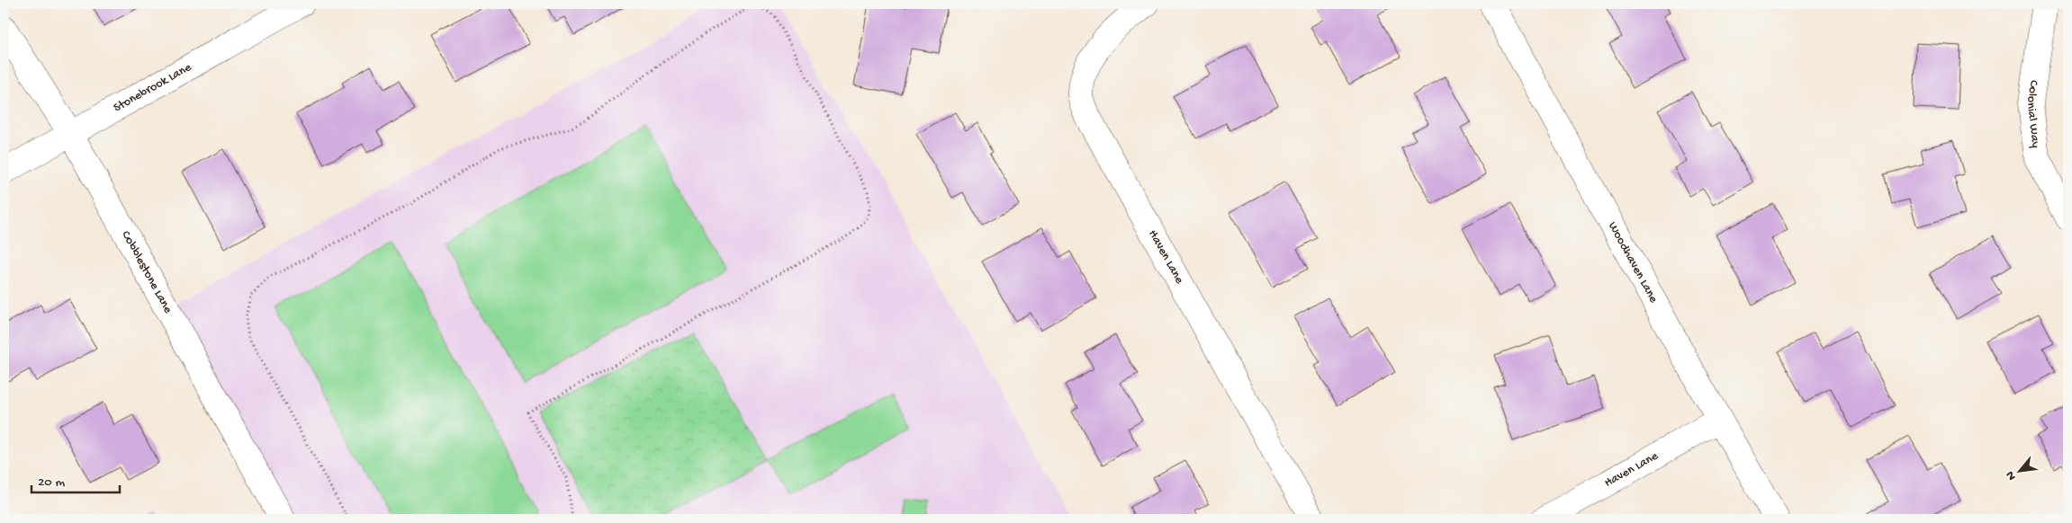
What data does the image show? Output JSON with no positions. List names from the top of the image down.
{
  "streets": {
    "street": [
      "Stonebrook Lane",
      "Colonial Way",
      "Haven Lane",
      "Woodhaven Lane",
      "Cobblestone Lane"
    ]
  },
  "crossings": [
    ["Stonebrook Lane", "Cobblestone Lane"],
    ["Haven Lane", "Woodhaven Lane"]
  ],
  "scale_bar": "20 m",
  "north": "bottom left"
}
